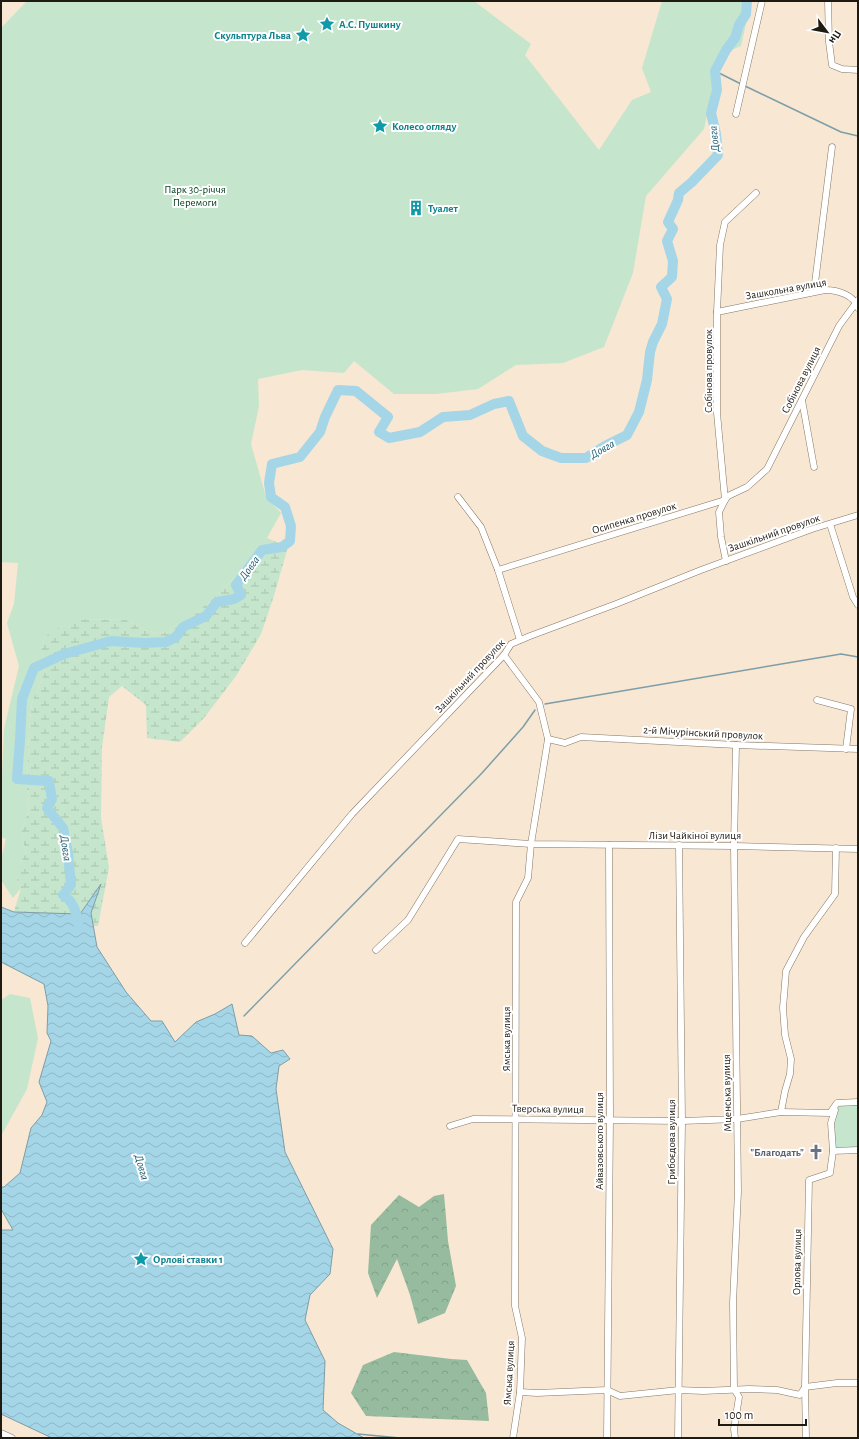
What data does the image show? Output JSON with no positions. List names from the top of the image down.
{
  "streets": {
    "street": [
      "Зашкольна вулиця",
      "Собінова провулок",
      "Собінова вулиця",
      "Осипенка провулок",
      "Зашкільний провулок",
      "2-й Мічурінський провулок",
      "Лізи Чайкіної вулиця",
      "Ямська вулиця",
      "Мценська вулиця",
      "Тверська вулиця",
      "Айвазовського вулиця",
      "Грибоєдова вулиця",
      "Орлова вулиця"
    ]
  },
  "crossings": [
    ["Зашкольна вулиця", "Собінова провулок"],
    ["Зашкольна вулиця", "Собінова вулиця"],
    ["Собінова провулок", "Осипенка провулок"],
    ["Собінова провулок", "Зашкільний провулок"],
    ["Собінова вулиця", "Осипенка провулок"],
    ["Зашкільний провулок", "Ямська вулиця"],
    ["2-й Мічурінський провулок", "Ямська вулиця"],
    ["2-й Мічурінський провулок", "Мценська вулиця"],
    ["Лізи Чайкіної вулиця", "Ямська вулиця"],
    ["Лізи Чайкіної вулиця", "Мценська вулиця"],
    ["Лізи Чайкіної вулиця", "Айвазовського вулиця"],
    ["Лізи Чайкіної вулиця", "Грибоєдова вулиця"],
    ["Ямська вулиця", "Тверська вулиця"],
    ["Мценська вулиця", "Тверська вулиця"],
    ["Тверська вулиця", "Айвазовського вулиця"],
    ["Тверська вулиця", "Грибоєдова вулиця"],
    ["Тверська вулиця", "Орлова вулиця"]
  ],
  "water": ["Довга"],
  "parks": ["Парк 30-річчя Перемоги"],
  "places": {
    "place": [
      "А.С. Пушкину",
      "Скульптура Льва",
      "Колесо огляду",
      "Орлові ставки 1"
    ],
    "building": ["Туалет"],
    "church": ["\"Благодать\""]
  },
  "scale_bar": "100 m",
  "north": "bottom right"
}
